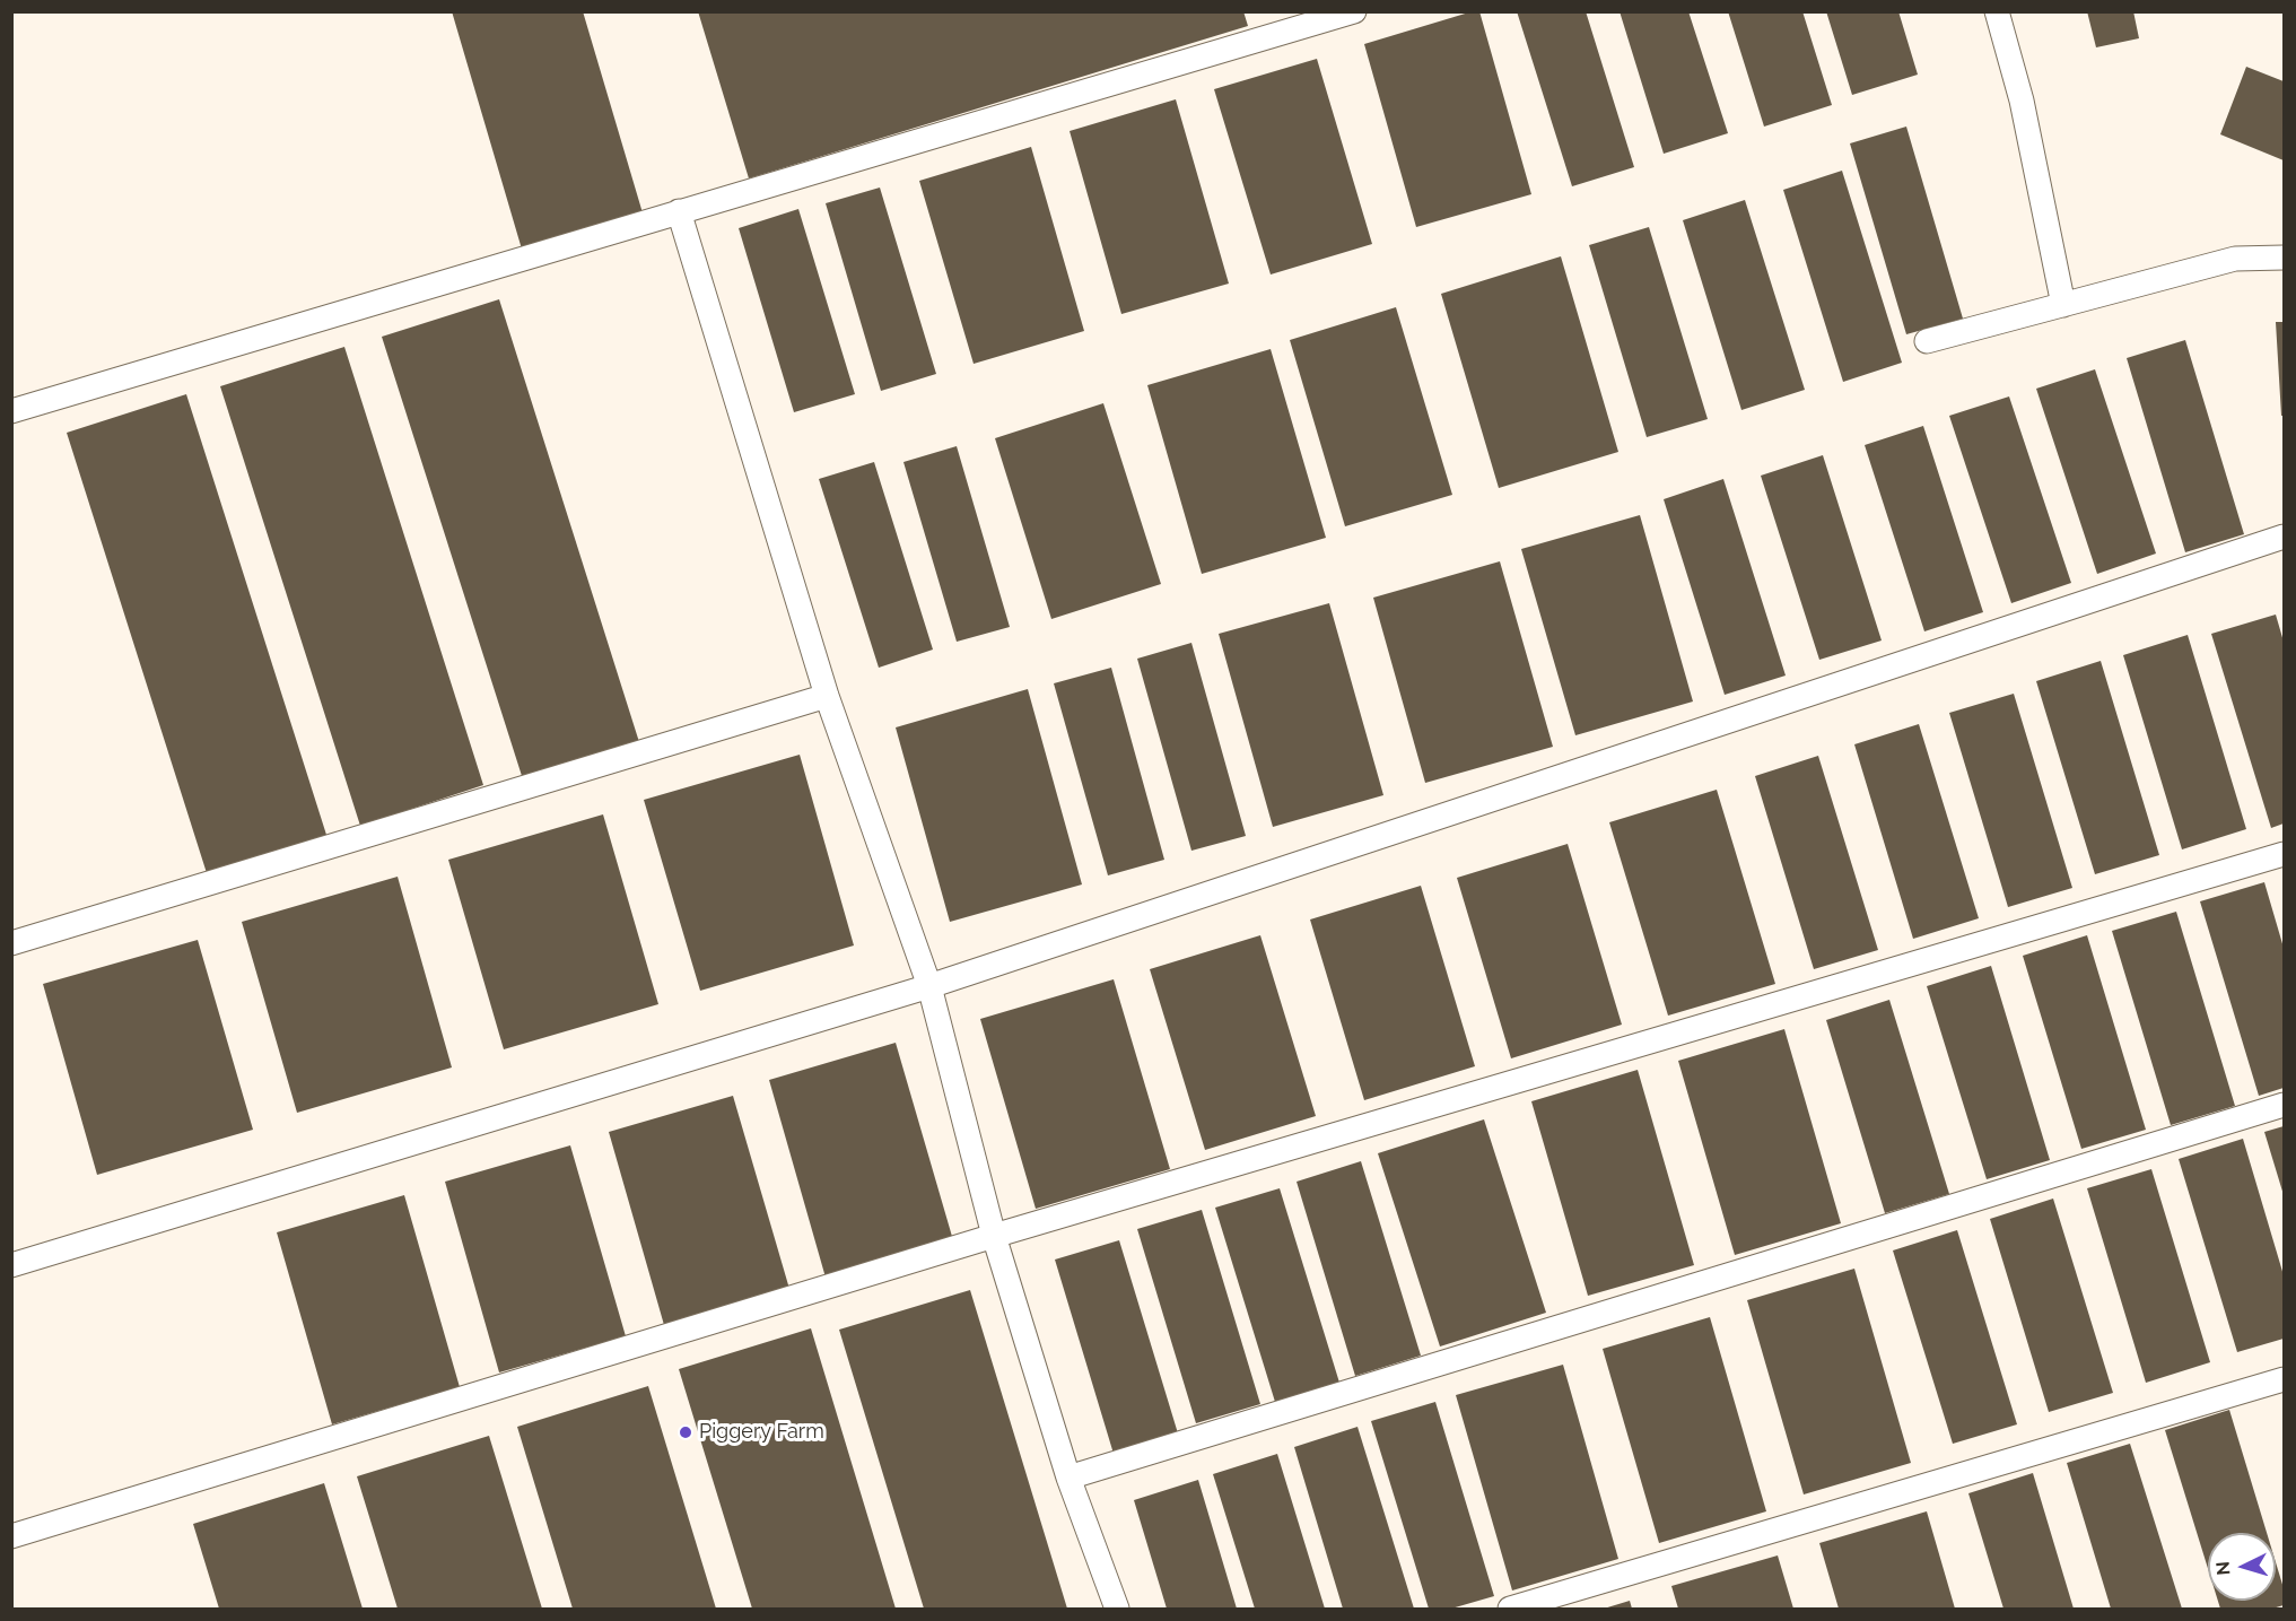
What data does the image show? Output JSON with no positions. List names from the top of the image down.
{
  "places": ["Piggery Farm"],
  "north": "left"
}
